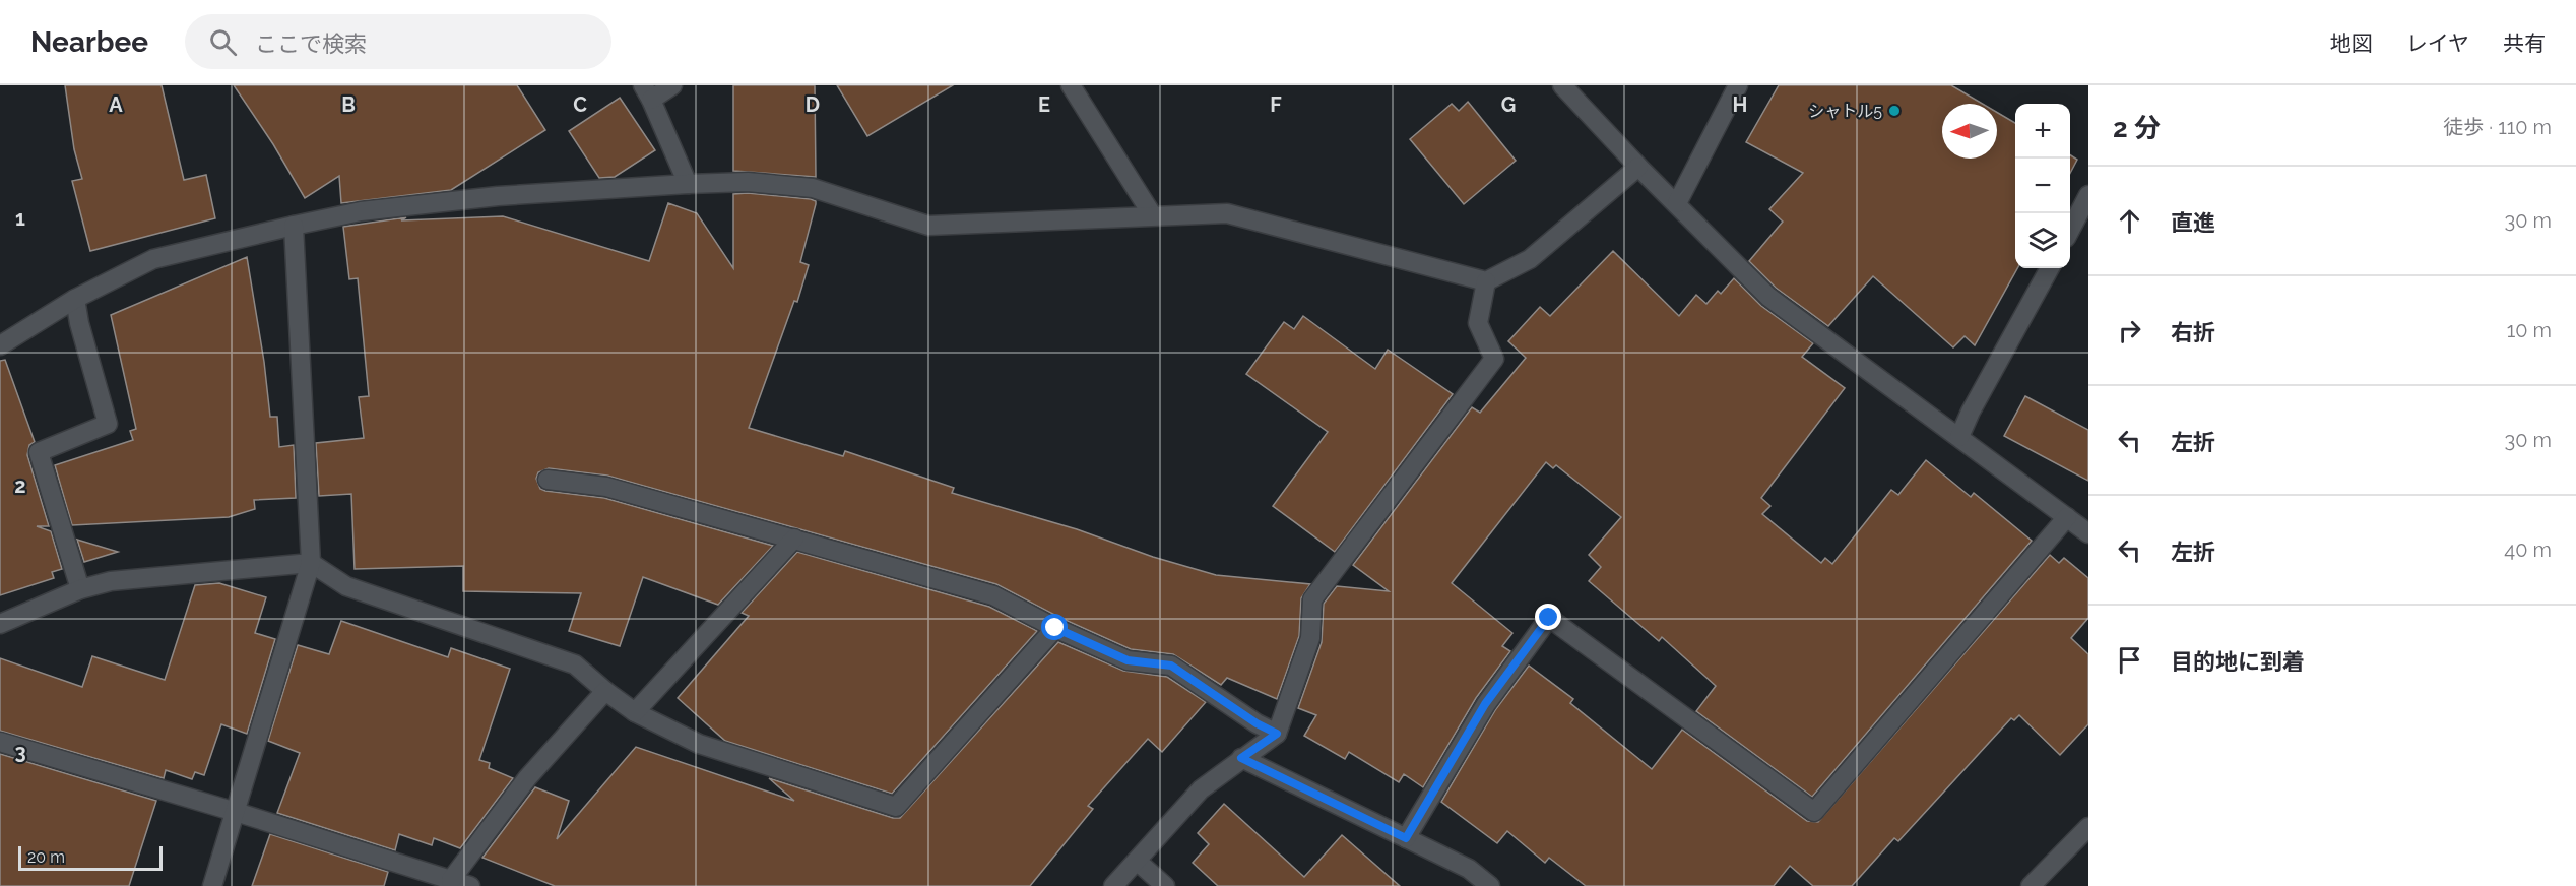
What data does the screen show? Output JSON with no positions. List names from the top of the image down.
{
  "places": ["シャトル5"],
  "scale_bar": "20 m",
  "north": "left",
  "page": {
    "header": "Nearbee",
    "search": "ここで検索",
    "nav": ["地図", "レイヤ", "共有"],
    "heading": ["2 分", "徒歩 · 110 m"],
    "map_buttons": ["+", "−"],
    "list": [
      ["直進", "30 m"],
      ["右折", "10 m"],
      ["左折", "30 m"],
      ["左折", "40 m"],
      "目的地に到着"
    ],
    "scale": "20 m"
  },
  "grid": {
    "columns": [
      "A",
      "B",
      "C",
      "D",
      "E",
      "F",
      "G",
      "H"
    ],
    "rows": ["1", "2", "3"]
  }
}
